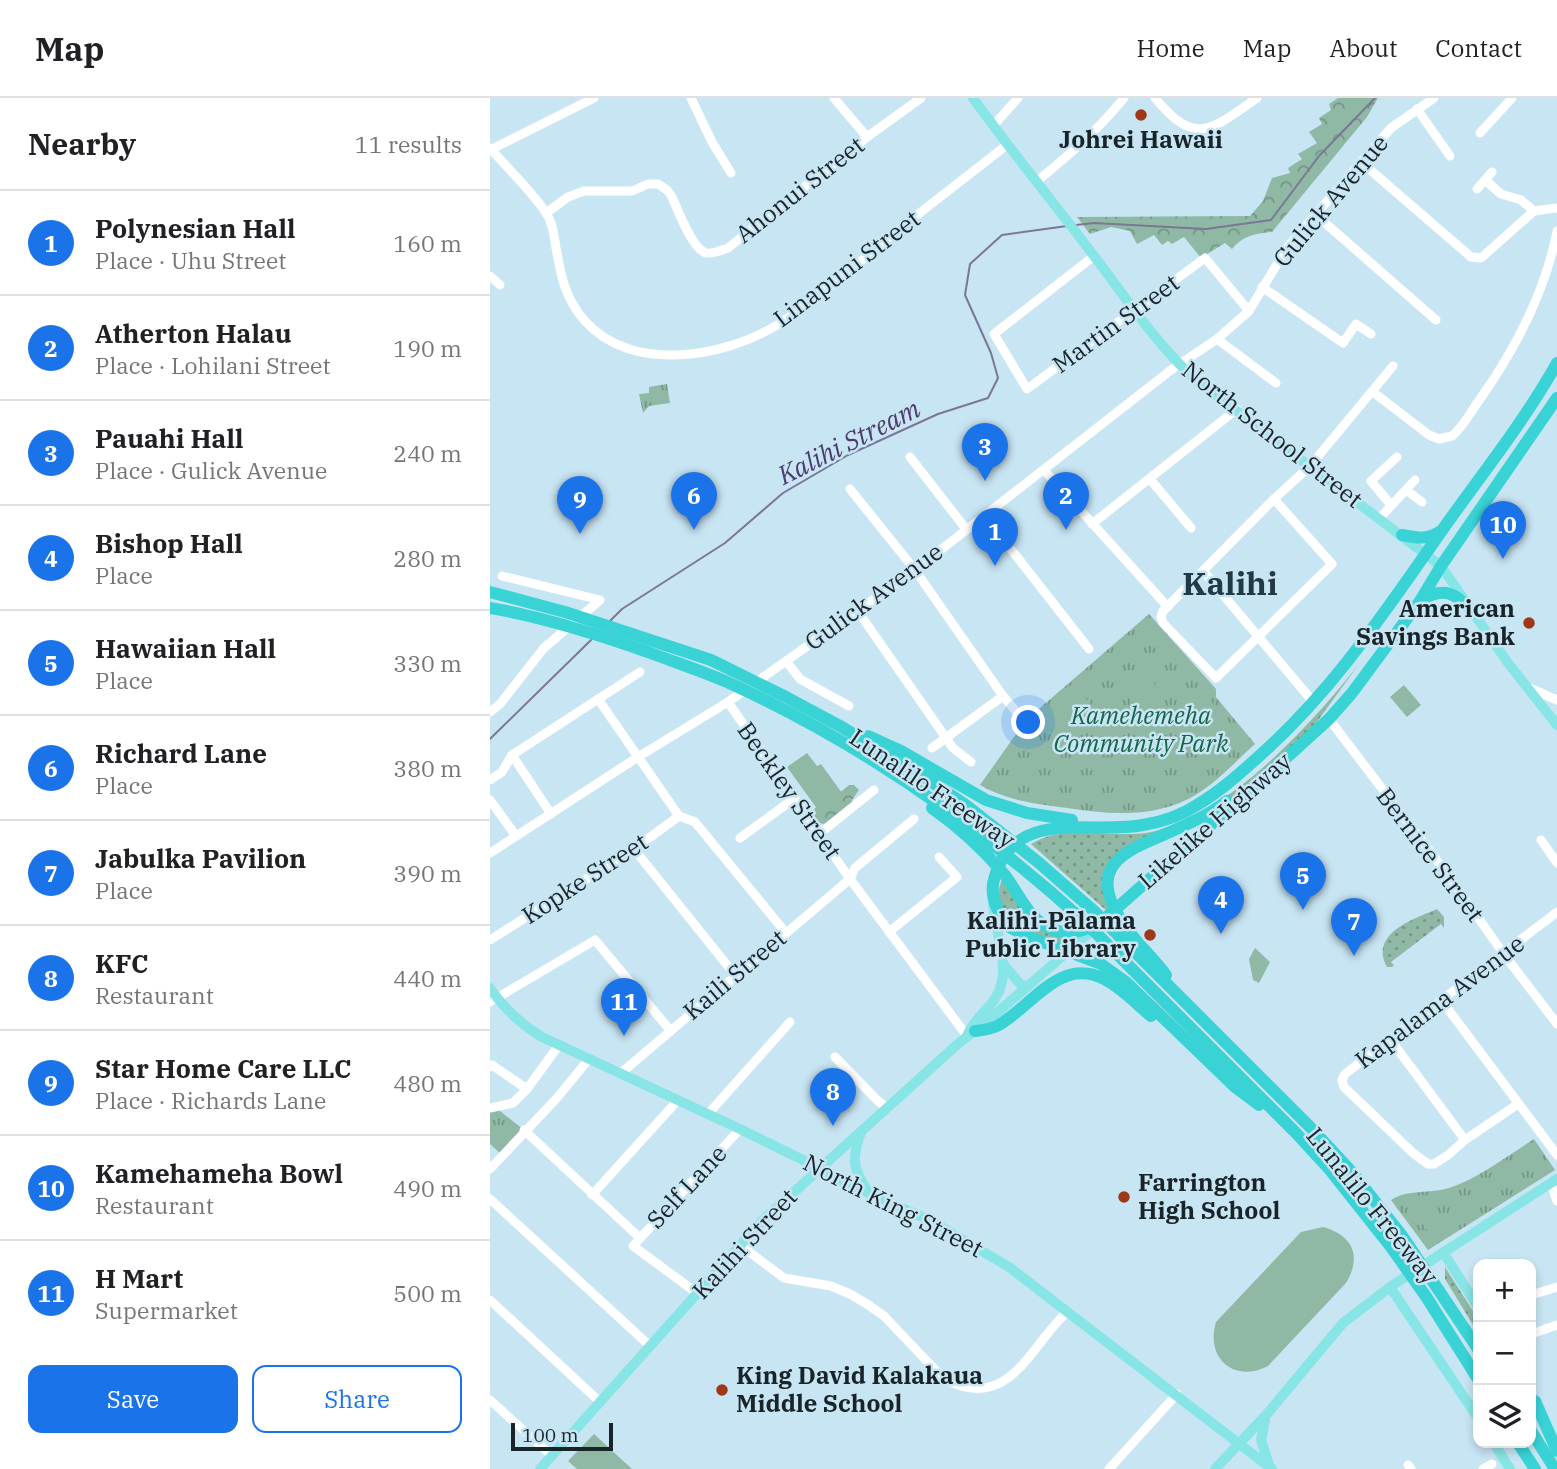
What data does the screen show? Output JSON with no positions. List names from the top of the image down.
{
  "streets": {
    "highway": ["Lunalilo Freeway", "Likelike Highway"],
    "main road": ["North School Street", "North King Street", "Kalihi Street"],
    "street": [
      "Ahonui Street",
      "Gulick Avenue",
      "Linapuni Street",
      "Martin Street",
      "Beckley Street",
      "Bernice Street",
      "Kopke Street",
      "Kaili Street",
      "Kapalama Avenue",
      "Self Lane"
    ]
  },
  "crossings": [
    ["Ahonui Street", "Linapuni Street"],
    ["Gulick Avenue", "Martin Street"],
    ["Gulick Avenue", "North School Street"],
    ["Gulick Avenue", "Beckley Street"],
    ["Linapuni Street", "North School Street"],
    ["Martin Street", "North School Street"],
    ["North School Street", "Likelike Highway"],
    ["Beckley Street", "Likelike Highway"],
    ["Beckley Street", "Kaili Street"],
    ["Beckley Street", "Kalihi Street"],
    ["Likelike Highway", "Bernice Street"],
    ["Likelike Highway", "Kalihi Street"],
    ["Bernice Street", "Kapalama Avenue"],
    ["Kaili Street", "North King Street"],
    ["Self Lane", "North King Street"],
    ["North King Street", "Kalihi Street"]
  ],
  "districts": ["Kalihi"],
  "water": ["Kalihi Stream"],
  "parks": ["Kamehemeha Community Park"],
  "places": [
    "Johrei Hawaii",
    "American Savings Bank",
    "Kalihi-Pālama Public Library",
    "Farrington High School",
    "King David Kalakaua Middle School"
  ],
  "scale_bar": "100 m",
  "page": {
    "header": "Map",
    "nav": [
      "Home",
      "Map",
      "About",
      "Contact"
    ],
    "heading": ["Nearby", "11 results"],
    "list": [
      {
        "mark": "1",
        "name": "Polynesian Hall",
        "note": "Place · Uhu Street",
        "value": "160 m"
      },
      {
        "mark": "2",
        "name": "Atherton Halau",
        "note": "Place · Lohilani Street",
        "value": "190 m"
      },
      {
        "mark": "3",
        "name": "Pauahi Hall",
        "note": "Place · Gulick Avenue",
        "value": "240 m"
      },
      {
        "mark": "4",
        "name": "Bishop Hall",
        "note": "Place",
        "value": "280 m"
      },
      {
        "mark": "5",
        "name": "Hawaiian Hall",
        "note": "Place",
        "value": "330 m"
      },
      {
        "mark": "6",
        "name": "Richard Lane",
        "note": "Place",
        "value": "380 m"
      },
      {
        "mark": "7",
        "name": "Jabulka Pavilion",
        "note": "Place",
        "value": "390 m"
      },
      {
        "mark": "8",
        "name": "KFC",
        "note": "Restaurant",
        "value": "440 m"
      },
      {
        "mark": "9",
        "name": "Star Home Care LLC",
        "note": "Place · Richards Lane",
        "value": "480 m"
      },
      {
        "mark": "10",
        "name": "Kamehameha Bowl",
        "note": "Restaurant",
        "value": "490 m"
      },
      {
        "mark": "11",
        "name": "H Mart",
        "note": "Supermarket",
        "value": "500 m"
      }
    ],
    "pins": [
      "3",
      "2",
      "6",
      "9",
      "10",
      "1",
      "5",
      "4",
      "7",
      "11",
      "8"
    ],
    "map_buttons": ["+", "−"],
    "buttons": ["Save", "Share"],
    "scale": "100 m"
  }
}
